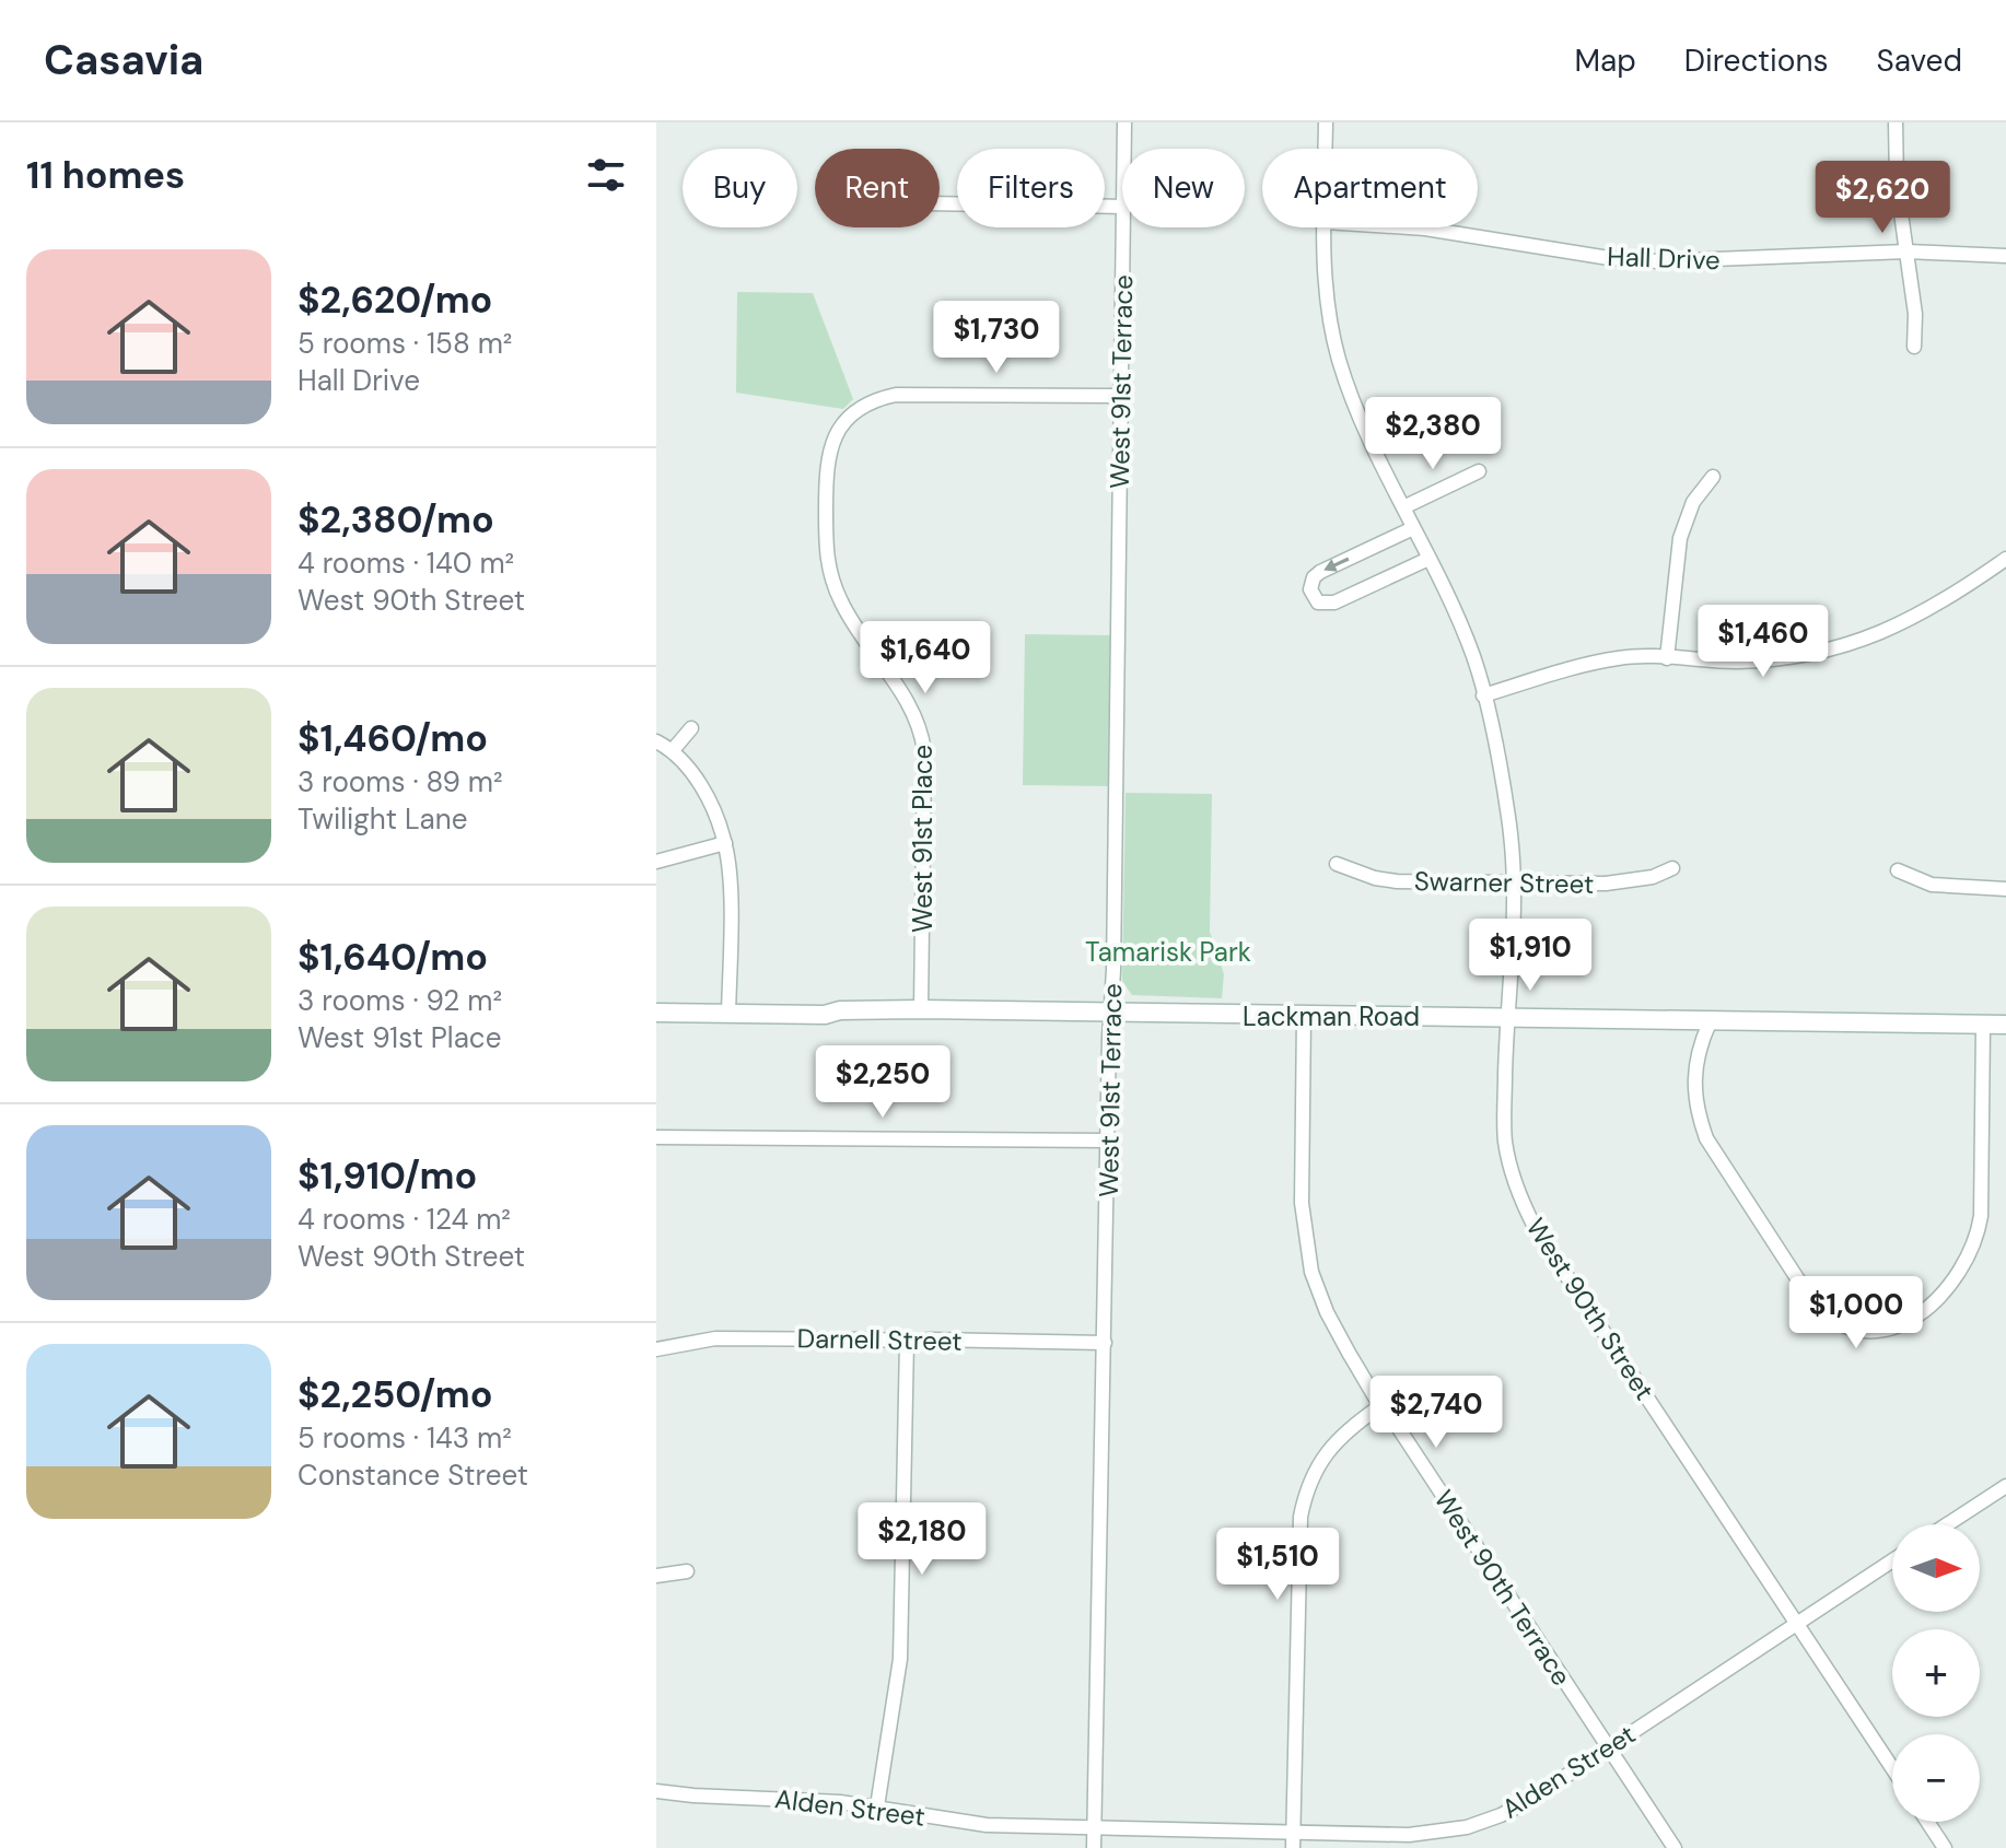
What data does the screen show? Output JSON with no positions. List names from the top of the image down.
{
  "streets": {
    "main road": ["Lackman Road"],
    "street": [
      "Hall Drive",
      "West 91st Terrace",
      "West 91st Place",
      "Swarner Street",
      "West 90th Street",
      "Darnell Street",
      "West 90th Terrace",
      "Alden Street"
    ]
  },
  "crossings": [
    ["West 91st Terrace", "West 91st Place"],
    ["West 91st Terrace", "Lackman Road"],
    ["West 91st Terrace", "Darnell Street"],
    ["West 91st Terrace", "Alden Street"],
    ["West 91st Place", "Lackman Road"],
    ["Swarner Street", "West 90th Street"],
    ["Lackman Road", "West 90th Street"],
    ["Lackman Road", "West 90th Terrace"],
    ["West 90th Street", "Alden Street"],
    ["West 90th Terrace", "Alden Street"]
  ],
  "parks": ["Tamarisk Park"],
  "north": "right",
  "page": {
    "header": "Casavia",
    "nav": ["Map", "Directions", "Saved"],
    "heading": "11 homes",
    "chip": [
      "Buy",
      "Rent",
      "Filters",
      "New",
      "Apartment"
    ],
    "price": [
      "$2,620",
      "$1,730",
      "$2,380",
      "$1,460",
      "$1,640",
      "$1,910",
      "$2,250",
      "$1,000",
      "$2,740",
      "$2,180",
      "$1,510"
    ],
    "list": [
      {
        "name": "$2,620/mo",
        "note": "5 rooms · 158 m² · Hall Drive"
      },
      {
        "name": "$2,380/mo",
        "note": "4 rooms · 140 m² · West 90th Street"
      },
      {
        "name": "$1,460/mo",
        "note": "3 rooms · 89 m² · Twilight Lane"
      },
      {
        "name": "$1,640/mo",
        "note": "3 rooms · 92 m² · West 91st Place"
      },
      {
        "name": "$1,910/mo",
        "note": "4 rooms · 124 m² · West 90th Street"
      },
      {
        "name": "$2,250/mo",
        "note": "5 rooms · 143 m² · Constance Street"
      }
    ],
    "map_buttons": ["+", "−"]
  }
}
